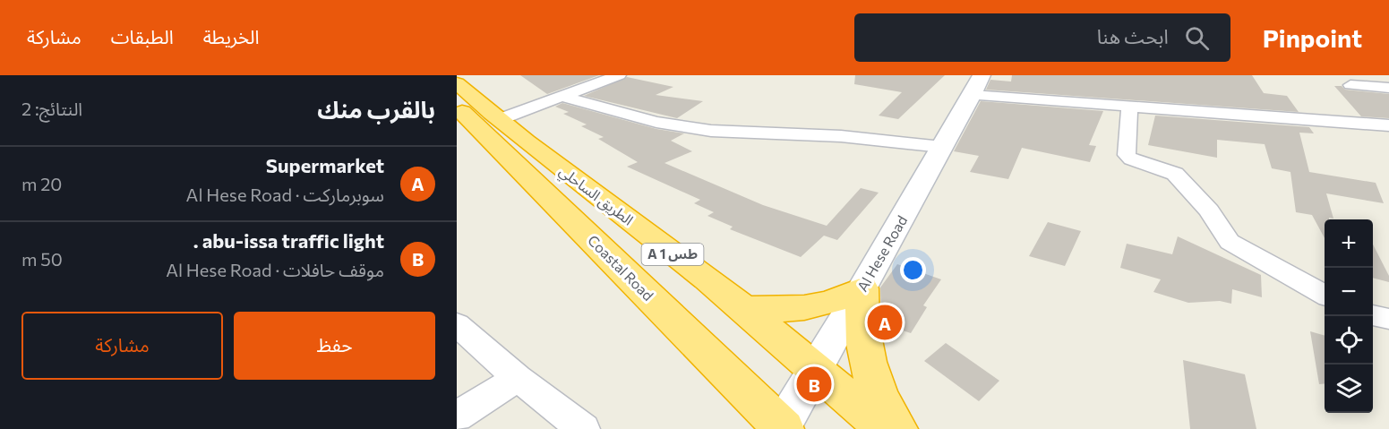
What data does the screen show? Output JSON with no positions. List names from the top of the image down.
{
  "streets": {
    "highway": ["الطريق الساحلي", "A 1 طس", "Coastal Road"],
    "street": ["Al Hese Road"]
  },
  "crossings": [
    ["الطريق الساحلي", "Al Hese Road"],
    ["Al Hese Road", "Coastal Road"]
  ],
  "page": {
    "header": "Pinpoint",
    "search": "ابحث هنا",
    "nav": ["الخريطة", "الطبقات", "مشاركة"],
    "heading": ["بالقرب منك", "النتائج: 2"],
    "list": [
      {
        "mark": "A",
        "name": "Supermarket",
        "note": "سوبرماركت · Al Hese Road",
        "value": "20 m"
      },
      {
        "mark": "B",
        "name": "abu-issa traffic light .",
        "note": "موقف حافلات · Al Hese Road",
        "value": "50 m"
      }
    ],
    "map_buttons": ["+", "−"],
    "buttons": ["حفظ", "مشاركة"],
    "pins": ["A", "B"]
  }
}
